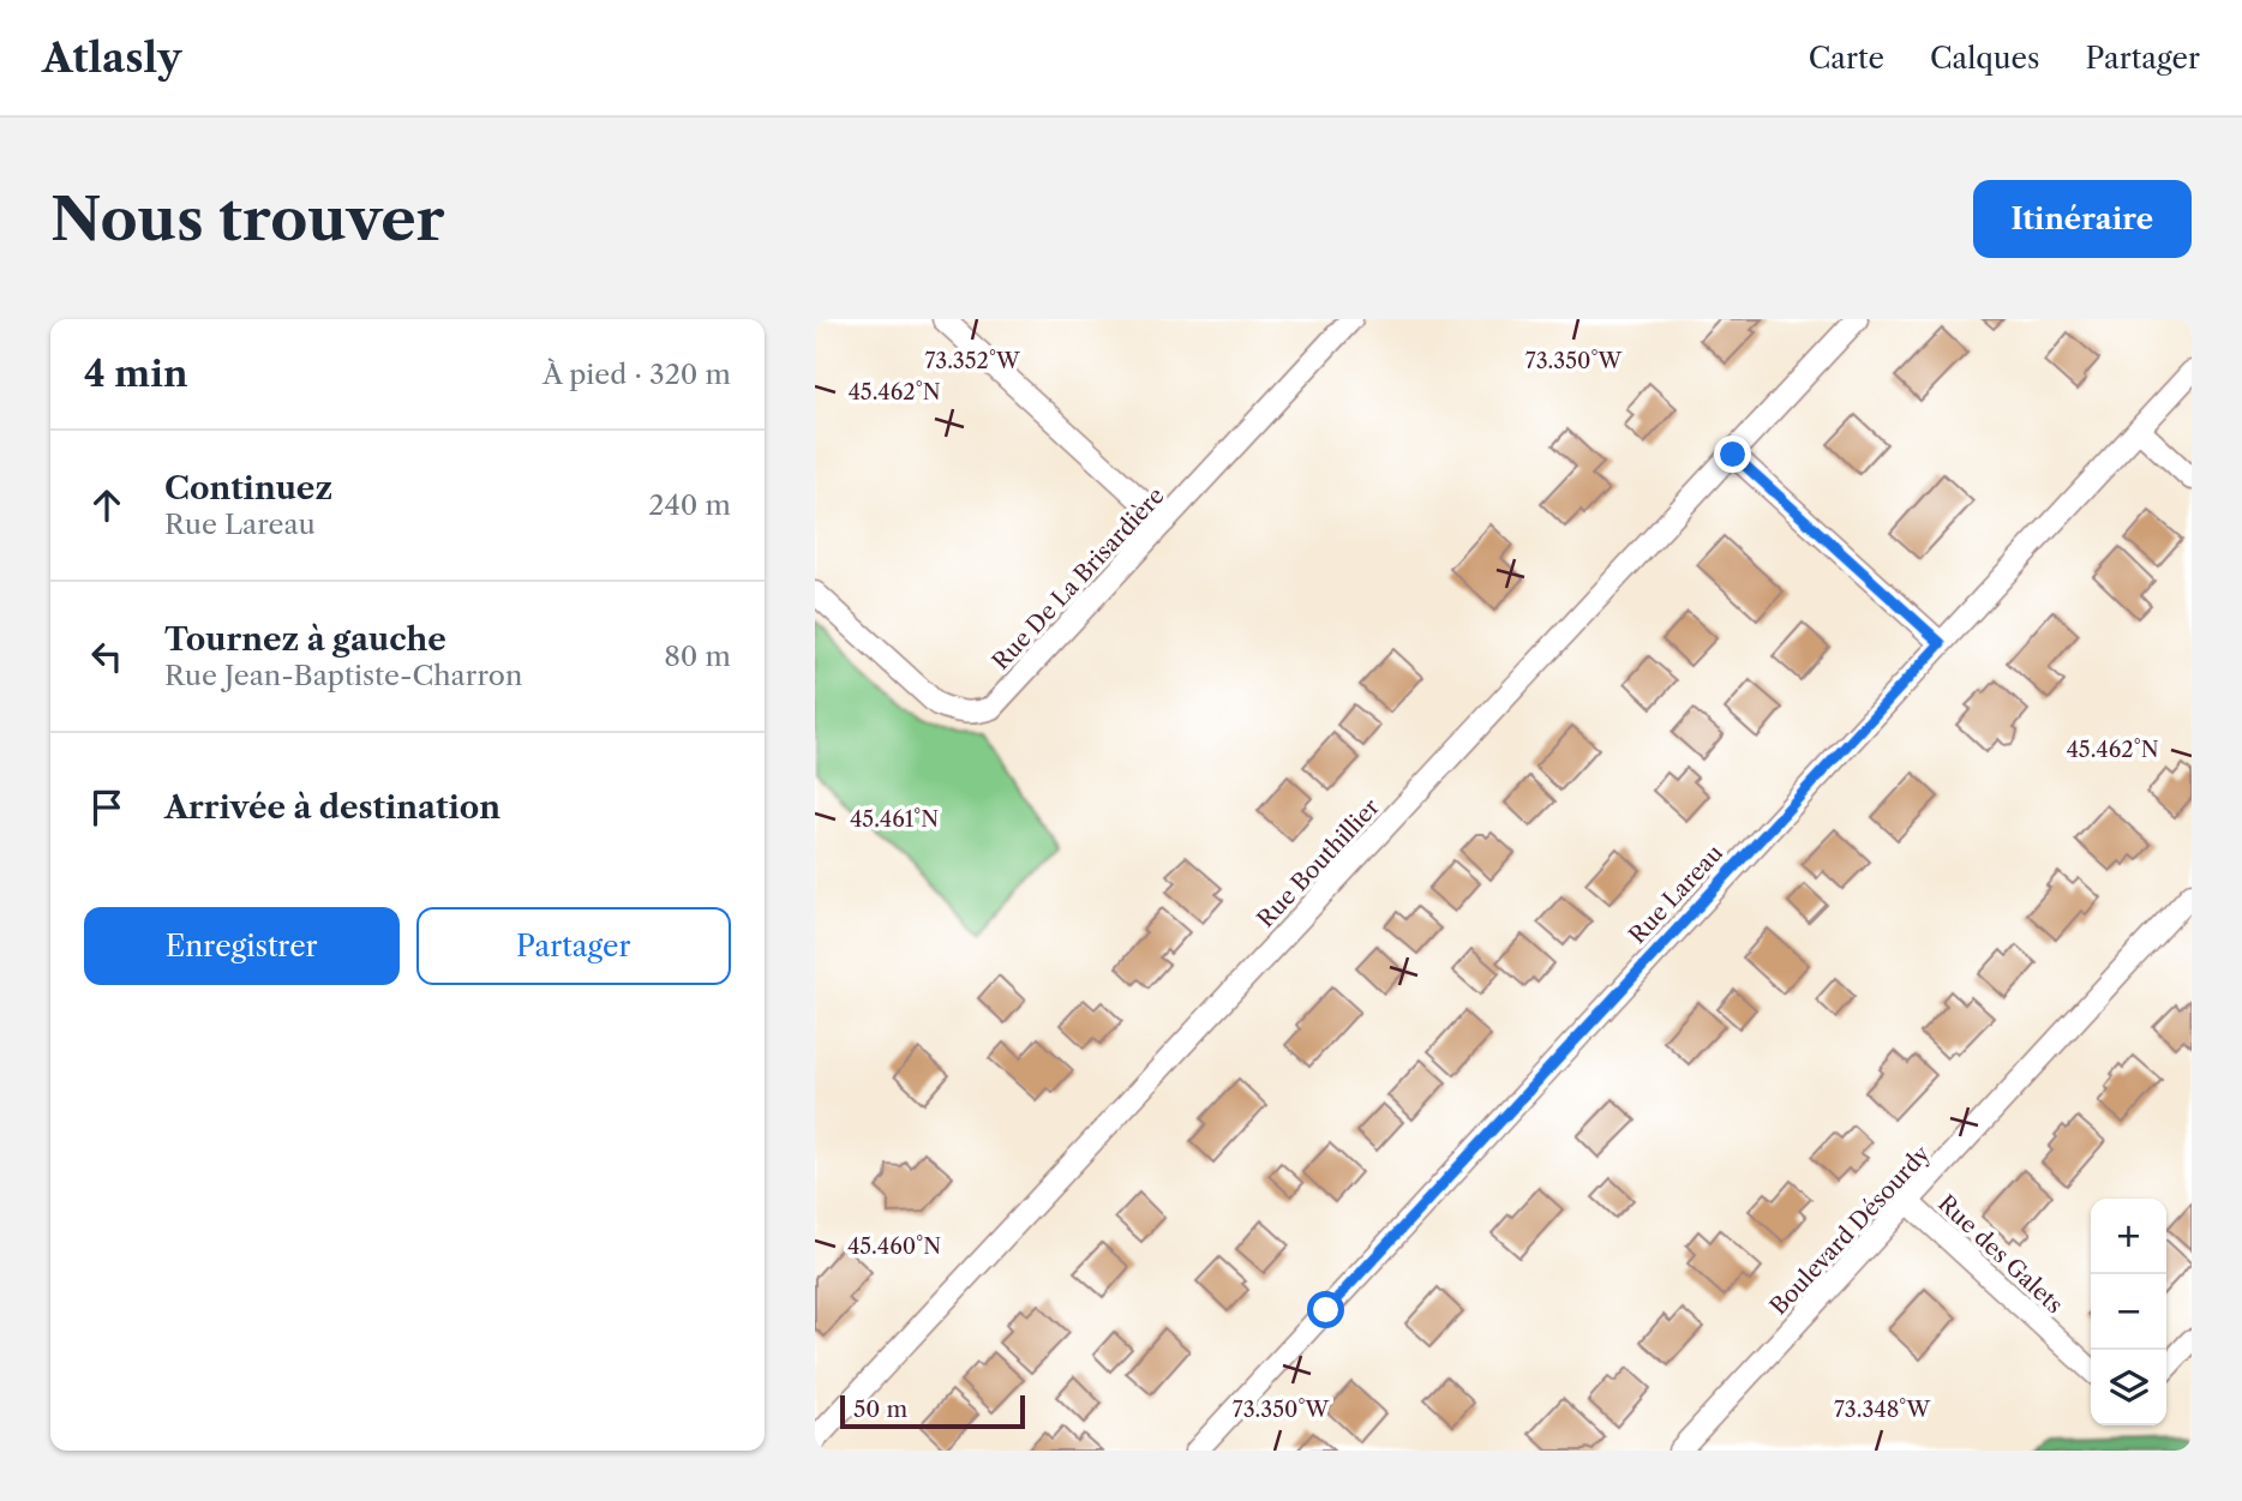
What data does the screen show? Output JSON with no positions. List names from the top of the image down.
{
  "streets": {
    "street": [
      "Rue De La Brisardière",
      "Rue Bouthillier",
      "Rue Lareau",
      "Boulevard Désourdy",
      "Rue des Galets"
    ]
  },
  "crossings": [
    ["Boulevard Désourdy", "Rue des Galets"]
  ],
  "scale_bar": "50 m",
  "page": {
    "header": "Atlasly",
    "nav": ["Carte", "Calques", "Partager"],
    "buttons": [
      "Itinéraire",
      ["Enregistrer", "Partager"]
    ],
    "title": "Nous trouver",
    "heading": ["4 min", "À pied · 320 m"],
    "list": [
      ["Continuez", "Rue Lareau", "240 m"],
      ["Tournez à gauche", "Rue Jean-Baptiste-Charron", "80 m"],
      "Arrivée à destination"
    ],
    "map_buttons": ["+", "−"],
    "scale": "50 m"
  },
  "coordinates": [
    "73.352°W",
    "73.350°W",
    "45.462°N",
    "45.461°N",
    "45.460°N",
    "73.348°W"
  ]
}
